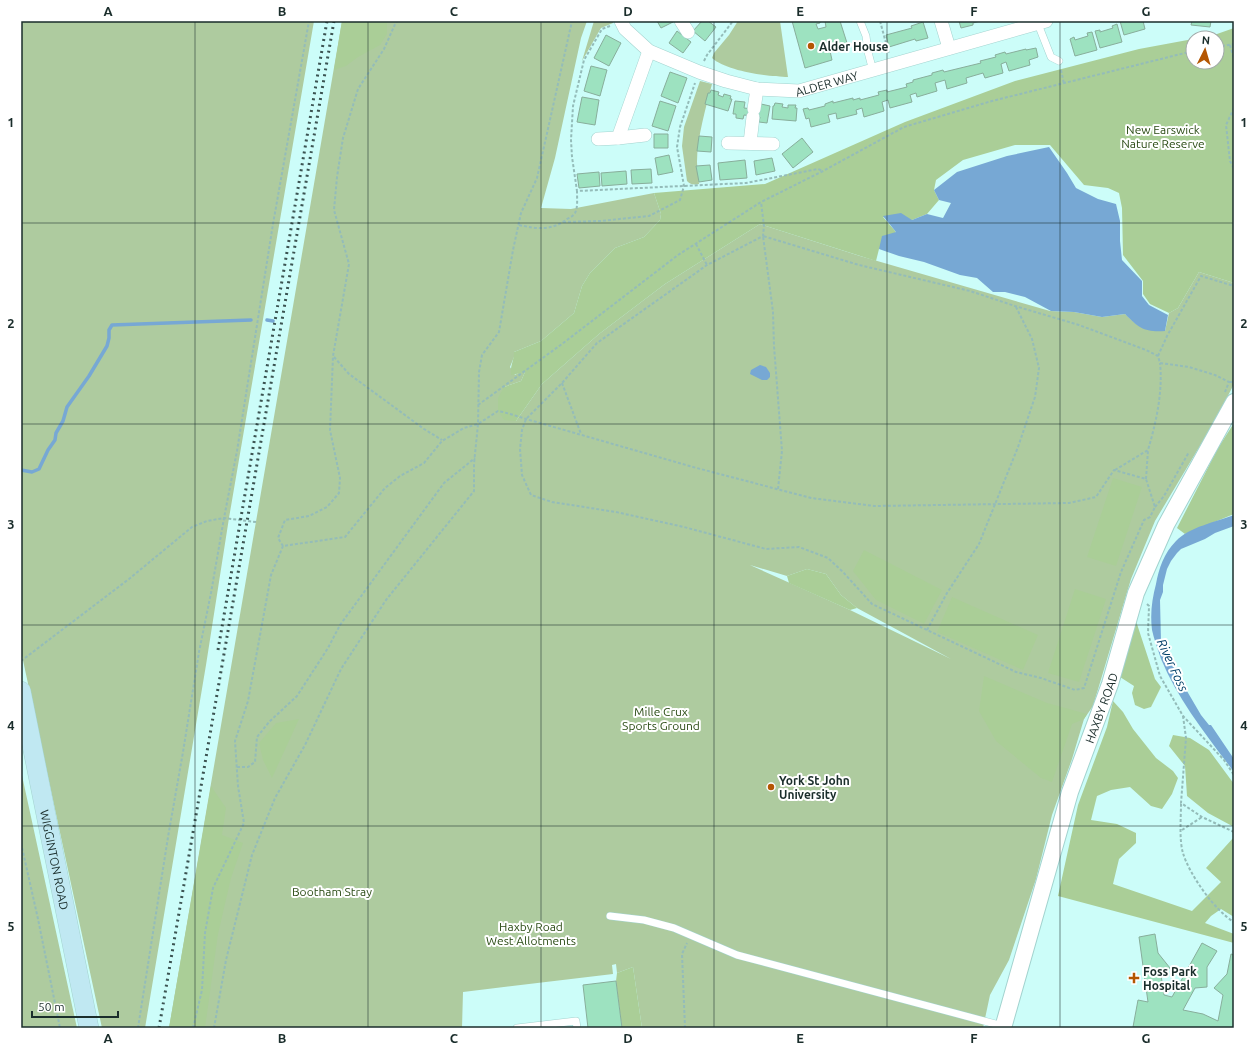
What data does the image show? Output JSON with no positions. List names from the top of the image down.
{
  "streets": {
    "main road": ["WIGGINTON ROAD"],
    "street": ["ALDER WAY", "HAXBY ROAD"]
  },
  "water": ["River Foss"],
  "parks": [
    "New Earswick Nature Reserve",
    "Mille Crux Sports Ground",
    "Bootham Stray",
    "Haxby Road West Allotments"
  ],
  "places": {
    "other": ["Alder House", "York St John University"],
    "health": ["Foss Park Hospital"]
  },
  "scale_bar": "50 m",
  "north": "top",
  "grid": {
    "columns": [
      "A",
      "B",
      "C",
      "D",
      "E",
      "F",
      "G"
    ],
    "rows": [
      "1",
      "2",
      "3",
      "4",
      "5"
    ]
  }
}
